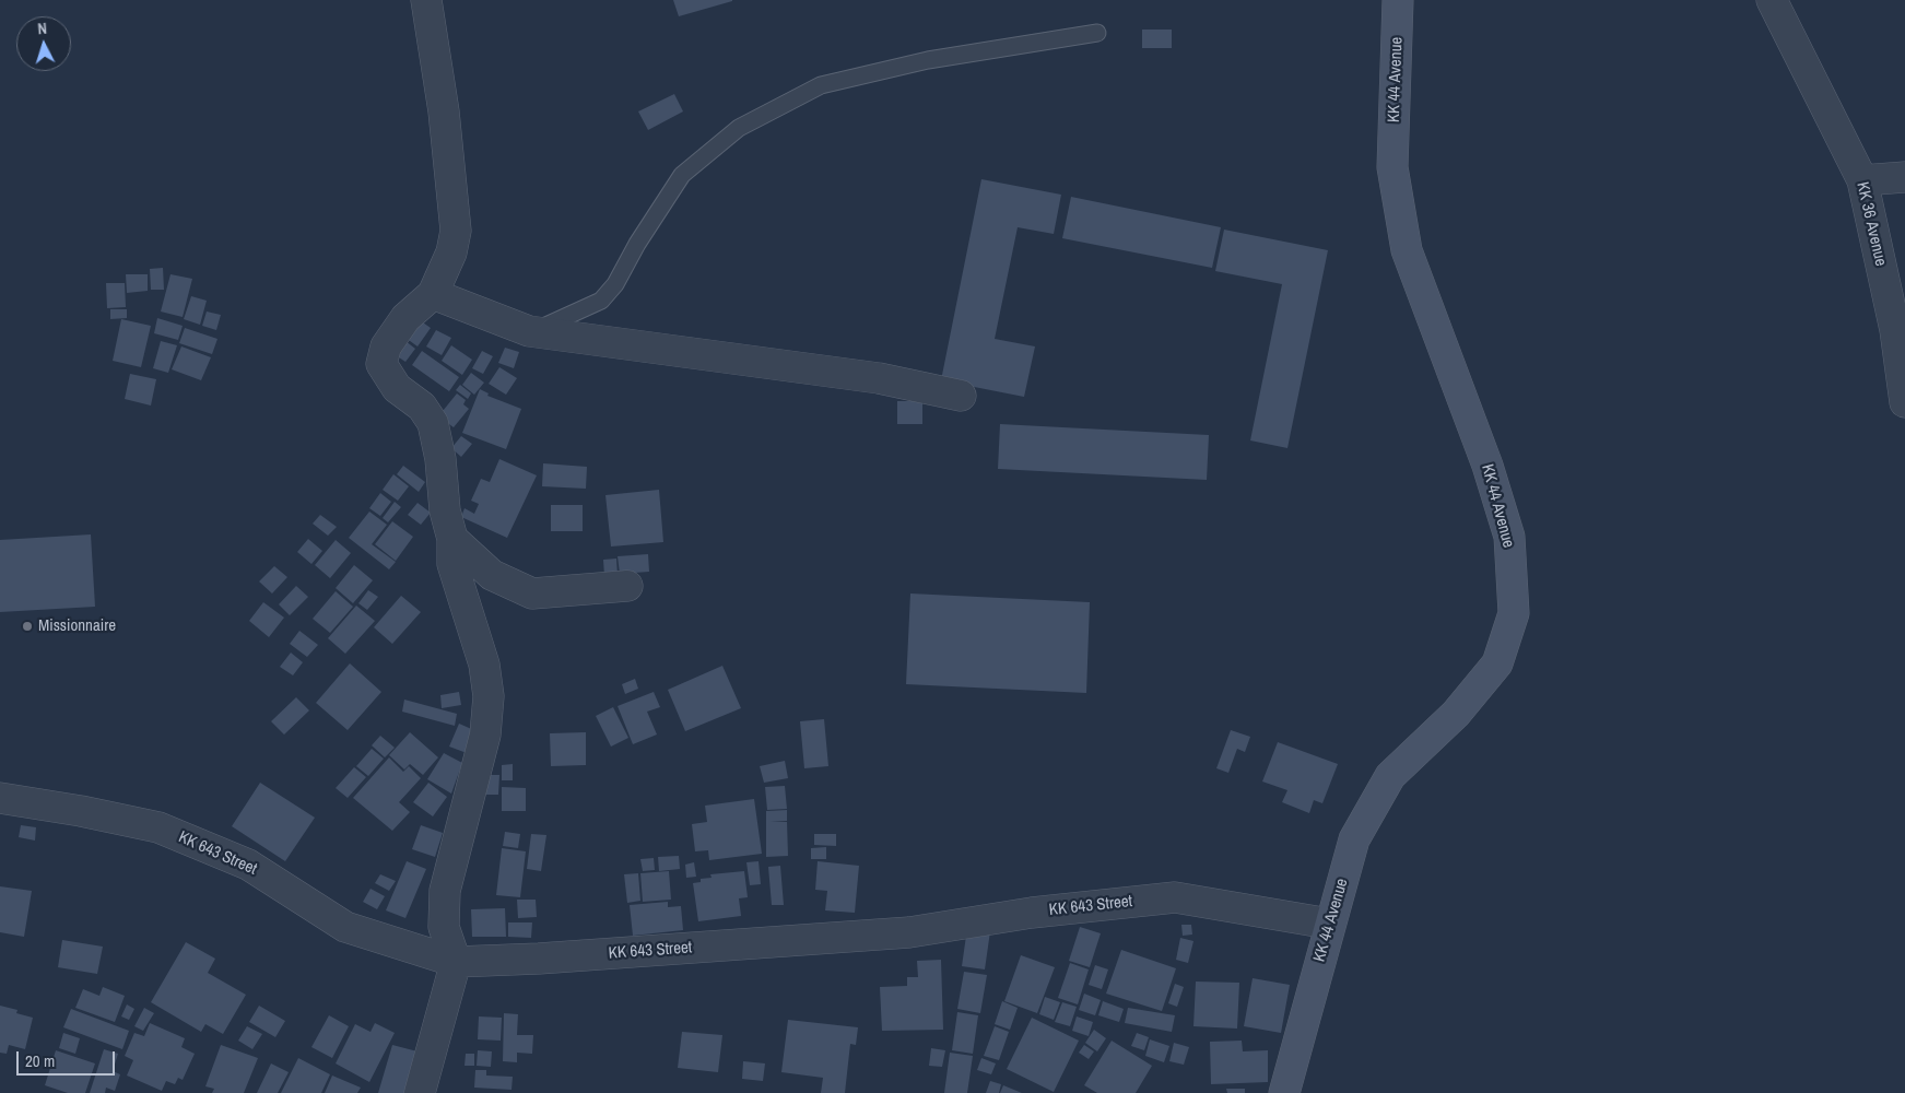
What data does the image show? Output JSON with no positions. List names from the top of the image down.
{
  "streets": {
    "main road": ["KK 44 Avenue"],
    "street": ["KK 36 Avenue", "KK 643 Street"]
  },
  "crossings": [
    ["KK 44 Avenue", "KK 643 Street"]
  ],
  "places": ["Missionnaire"],
  "scale_bar": "20 m",
  "north": "top"
}
